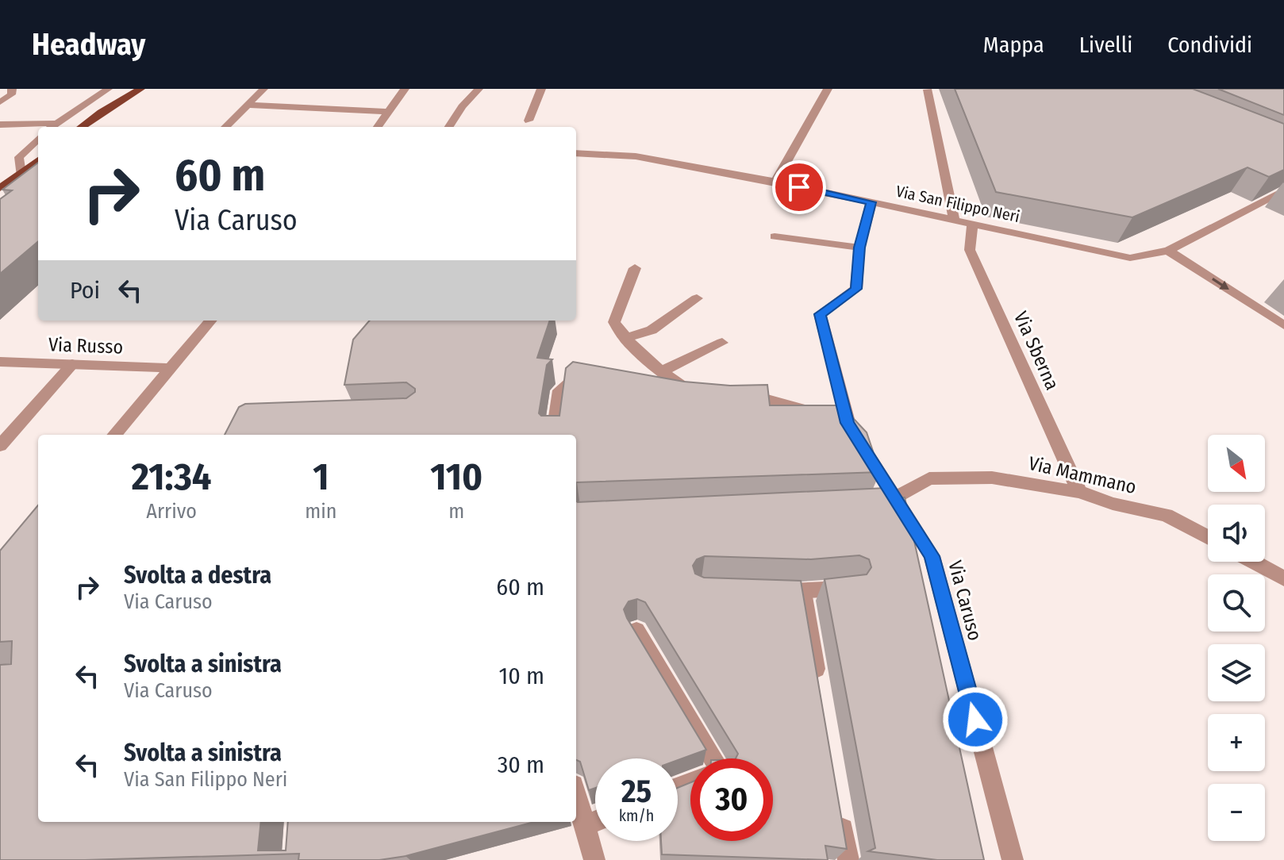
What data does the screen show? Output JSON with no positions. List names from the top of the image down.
{
  "streets": {
    "street": [
      "Via San Filippo Neri",
      "Via Russo",
      "Via Sberna",
      "Via Mammano",
      "Via Caruso"
    ]
  },
  "crossings": [
    ["Via San Filippo Neri", "Via Sberna"],
    ["Via San Filippo Neri", "Via Caruso"],
    ["Via Sberna", "Via Mammano"],
    ["Via Mammano", "Via Caruso"]
  ],
  "north": "bottom right",
  "page": {
    "header": "Headway",
    "nav": ["Mappa", "Livelli", "Condividi"],
    "turn": ["60 m", "Via Caruso"],
    "then": "Poi",
    "map_buttons": ["+", "−"],
    "eta": [
      "21:34",
      "Arrivo",
      "1",
      "min",
      "110",
      "m"
    ],
    "list": [
      {
        "name": "Svolta a destra",
        "note": "Via Caruso",
        "value": "60 m"
      },
      {
        "name": "Svolta a sinistra",
        "note": "Via Caruso",
        "value": "10 m"
      },
      {
        "name": "Svolta a sinistra",
        "note": "Via San Filippo Neri",
        "value": "30 m"
      }
    ],
    "speed": "25 km/h",
    "limit": "30"
  }
}
